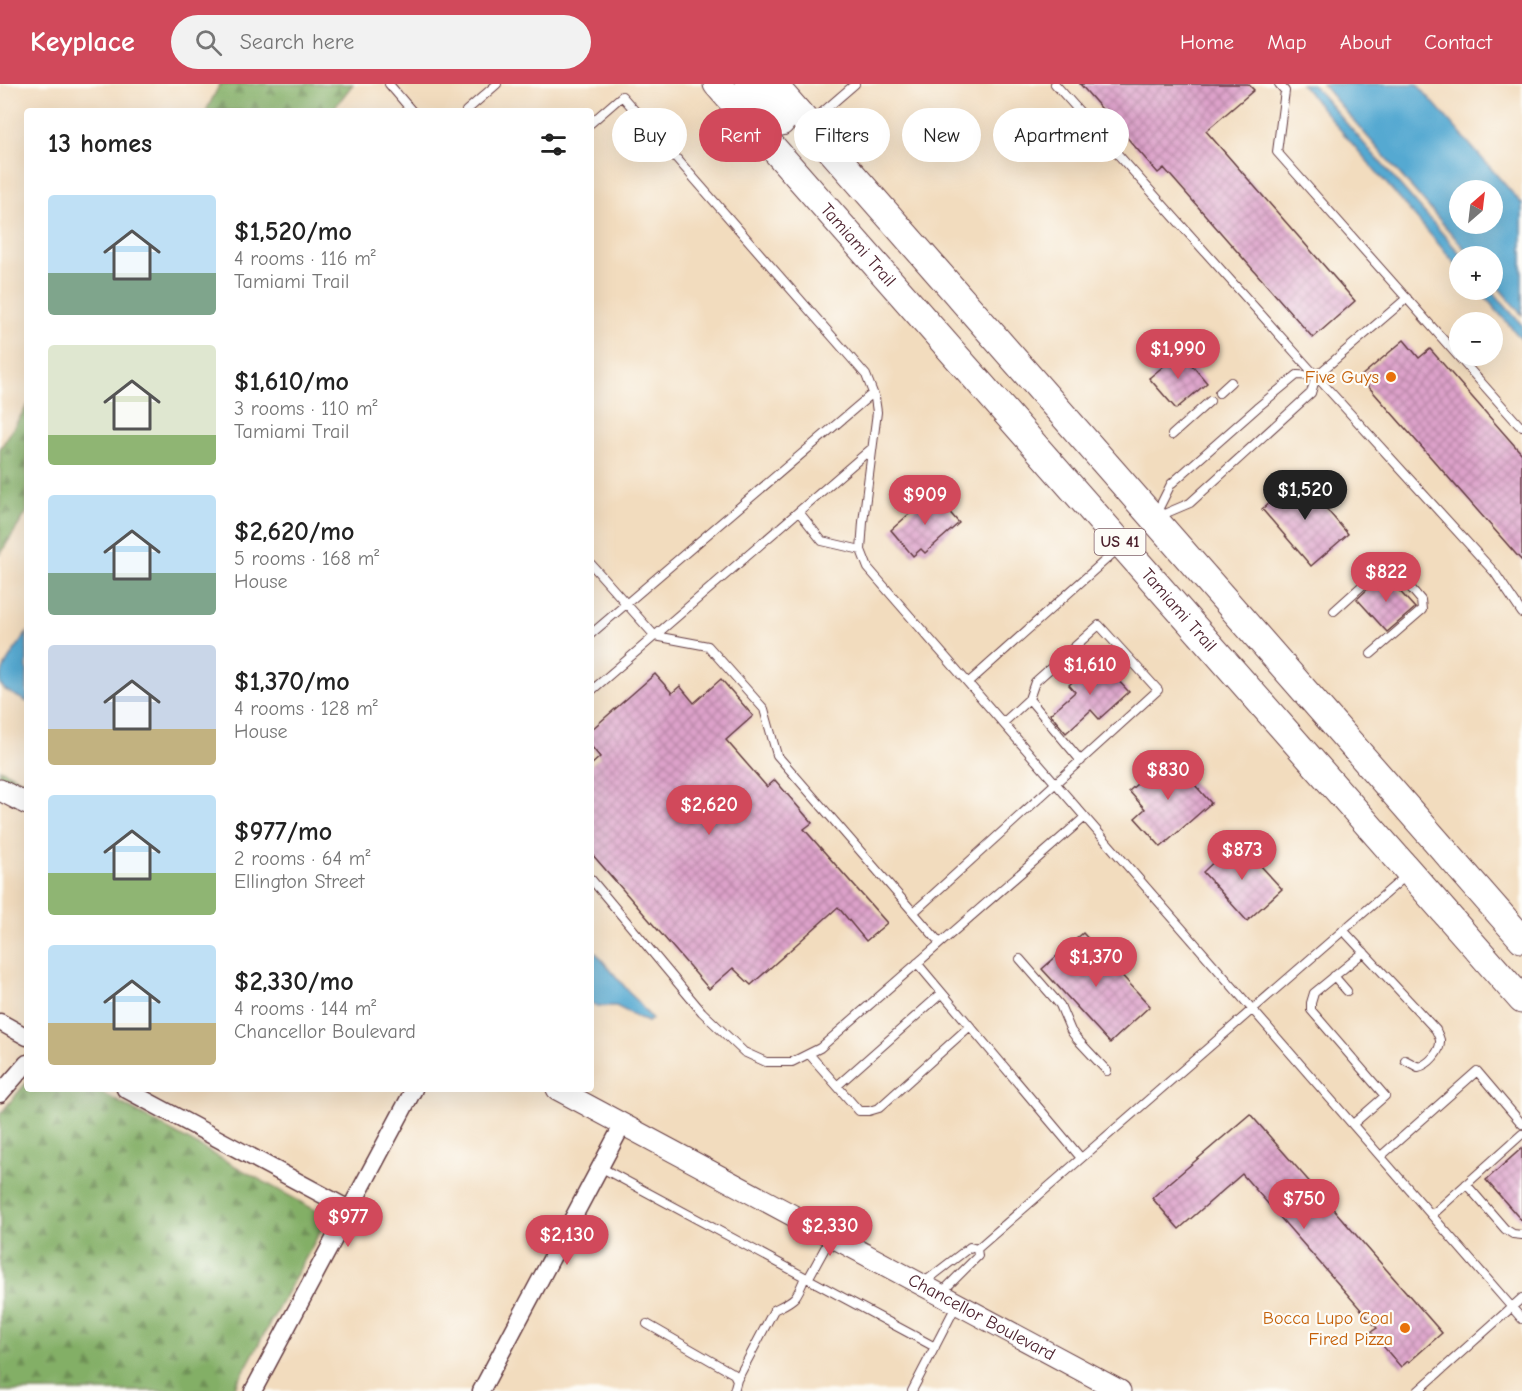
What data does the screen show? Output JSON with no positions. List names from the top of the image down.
{
  "streets": {
    "main road": ["Tamiami Trail", "US 41"],
    "street": ["Chancellor Boulevard"]
  },
  "places": ["Five Guys", "Bocca Lupo Coal Fired Pizza"],
  "north": "top right",
  "page": {
    "header": "Keyplace",
    "search": "Search here",
    "nav": [
      "Home",
      "Map",
      "About",
      "Contact"
    ],
    "chip": [
      "Buy",
      "Rent",
      "Filters",
      "New",
      "Apartment"
    ],
    "heading": "13 homes",
    "map_buttons": ["+", "−"],
    "list": [
      {
        "name": "$1,520/mo",
        "note": "4 rooms · 116 m² · Tamiami Trail"
      },
      {
        "name": "$1,610/mo",
        "note": "3 rooms · 110 m² · Tamiami Trail"
      },
      {
        "name": "$2,620/mo",
        "note": "5 rooms · 168 m² · House"
      },
      {
        "name": "$1,370/mo",
        "note": "4 rooms · 128 m² · House"
      },
      {
        "name": "$977/mo",
        "note": "2 rooms · 64 m² · Ellington Street"
      },
      {
        "name": "$2,330/mo",
        "note": "4 rooms · 144 m² · Chancellor Boulevard"
      }
    ],
    "price": [
      "$1,990",
      "$1,520",
      "$909",
      "$822",
      "$1,610",
      "$830",
      "$2,620",
      "$873",
      "$1,370",
      "$750",
      "$977",
      "$2,330",
      "$2,130"
    ]
  }
}
